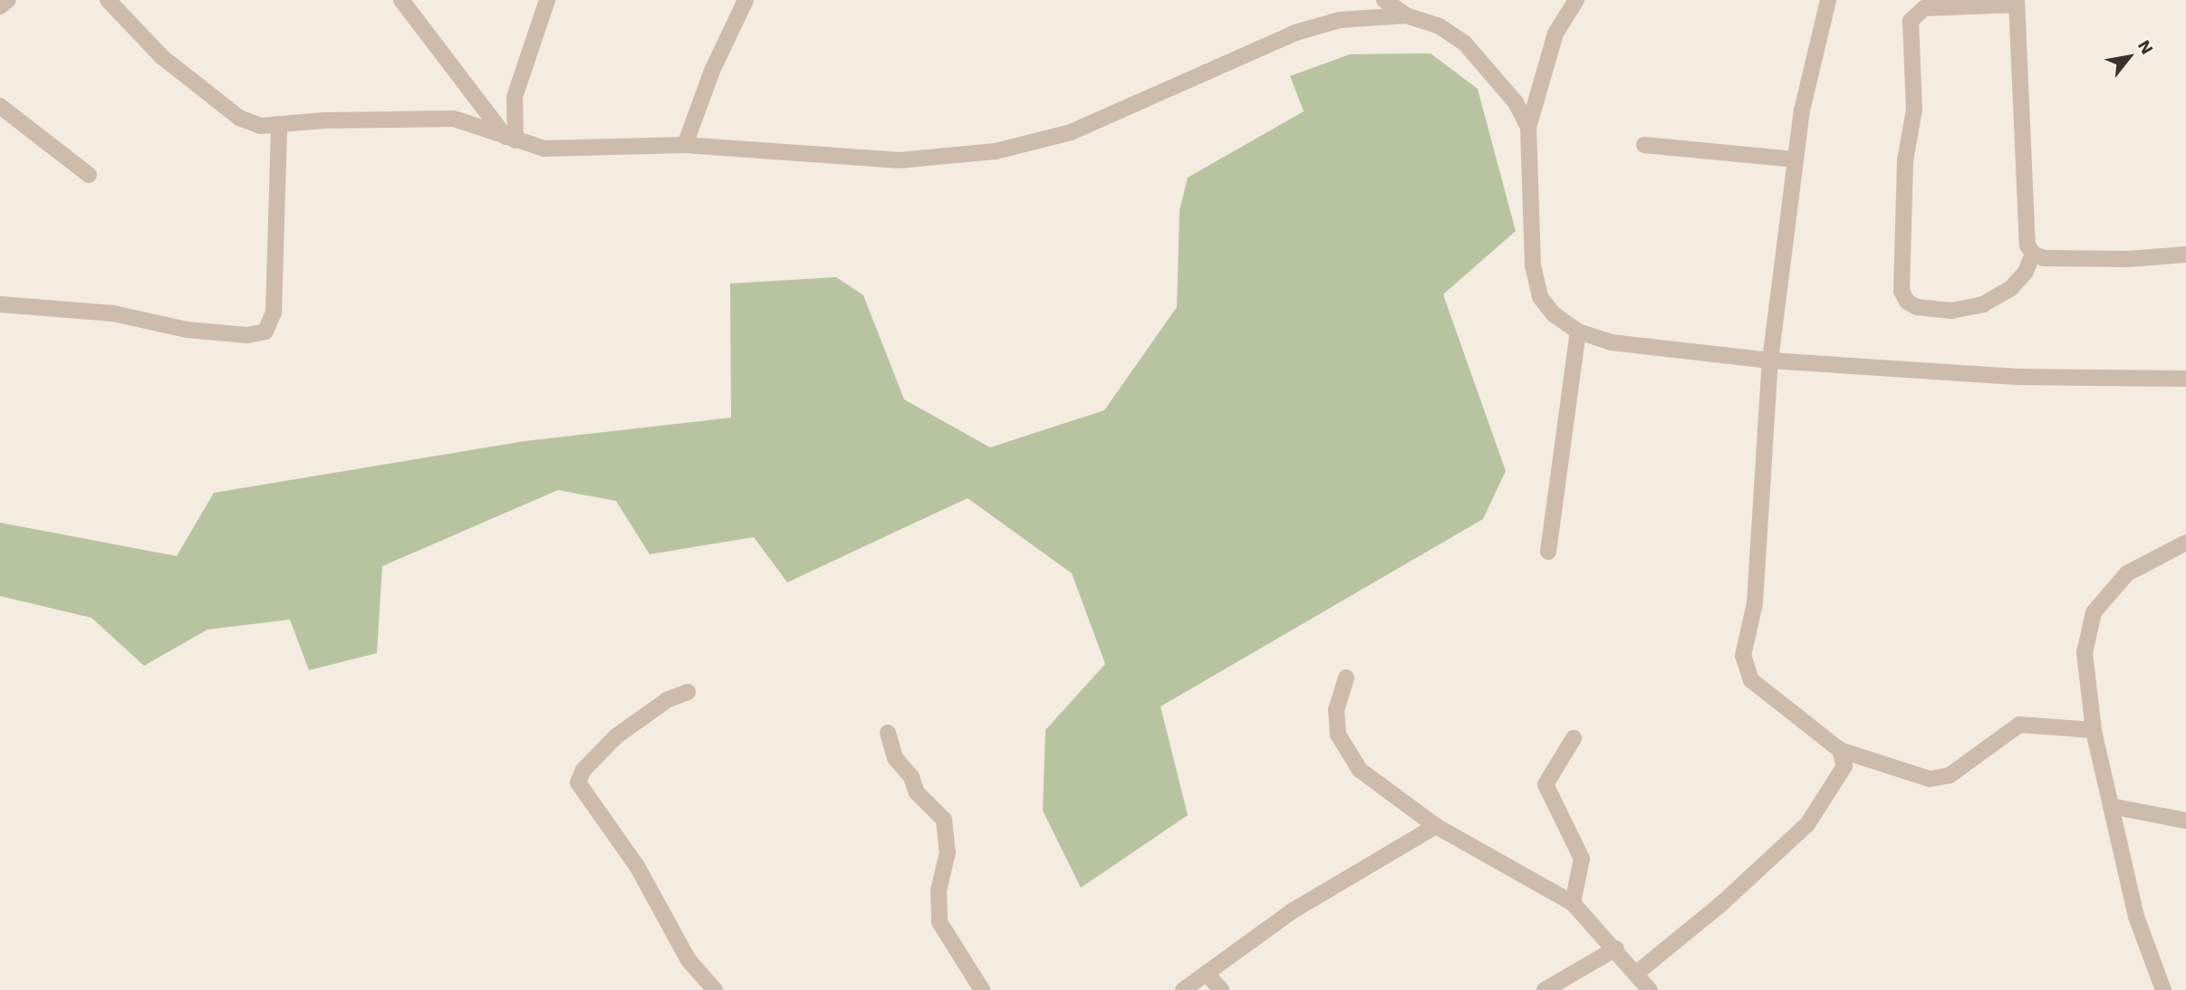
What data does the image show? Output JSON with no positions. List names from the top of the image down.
{
  "north": "top right"
}
